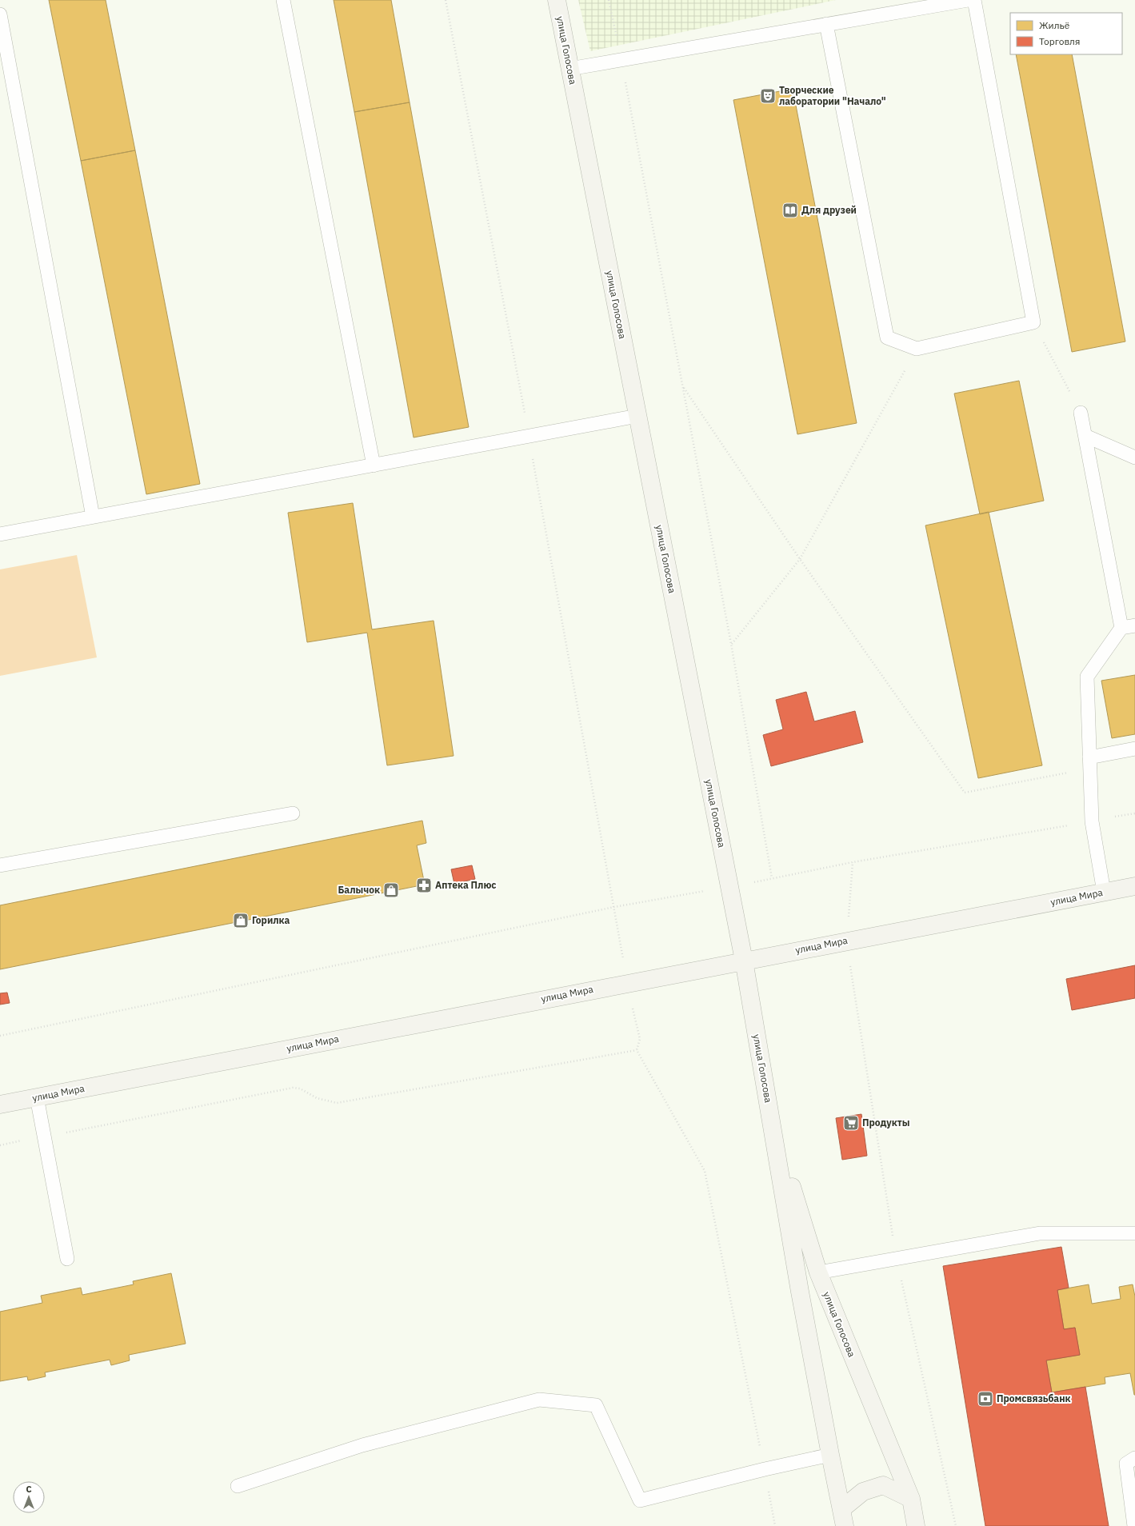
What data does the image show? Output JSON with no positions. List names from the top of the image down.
{
  "streets": {
    "main road": ["улица Голосова", "улица Мира"]
  },
  "crossings": [
    ["улица Голосова", "улица Мира"]
  ],
  "places": {
    "theatre": ["Творческие лаборатории \"Начало\""],
    "library": ["Для друзей"],
    "pharmacy": ["Аптека Плюс"],
    "shop": ["Балычок", "Горилка"],
    "supermarket": ["Продукты"],
    "bank": ["Промсвязьбанк"]
  },
  "legend": ["Жильё", "Торговля"],
  "north": "top"
}
